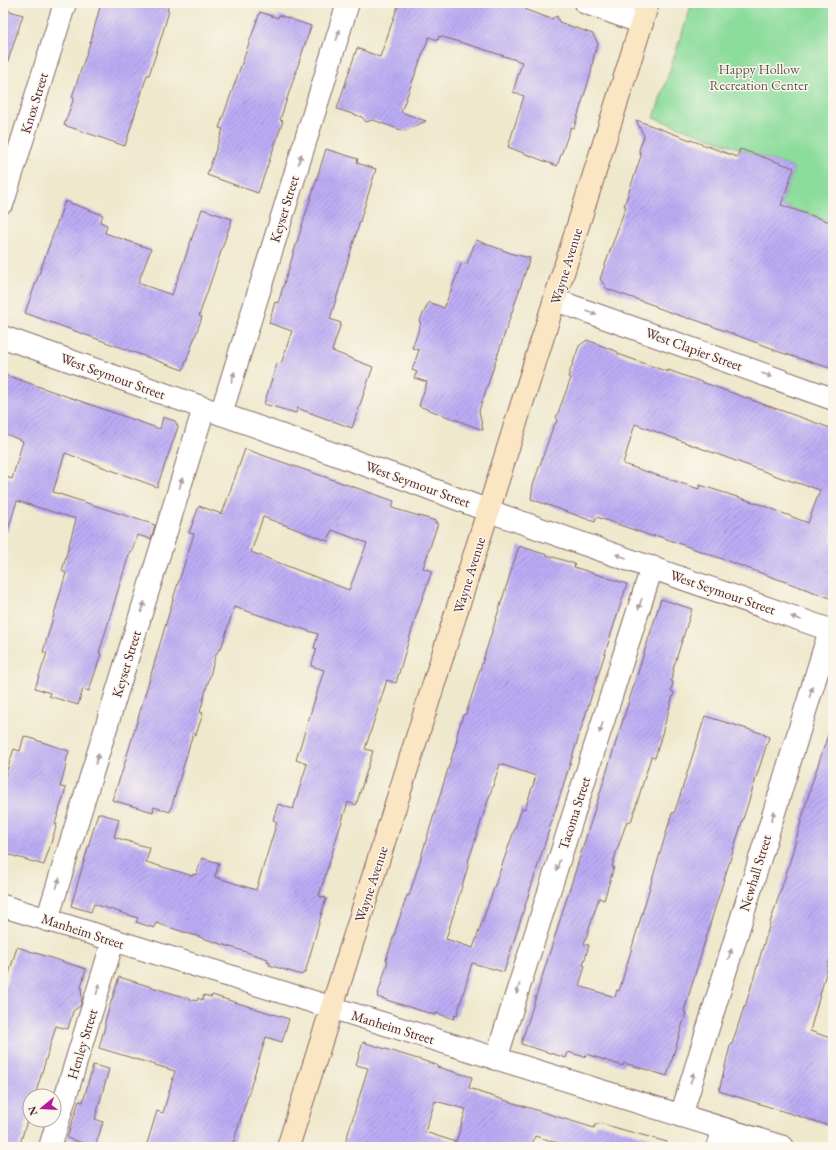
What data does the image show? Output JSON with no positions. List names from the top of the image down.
{
  "streets": {
    "main road": ["Wayne Avenue"],
    "street": [
      "Knox Street",
      "Keyser Street",
      "West Clapier Street",
      "West Seymour Street",
      "Tacoma Street",
      "Newhall Street",
      "Manheim Street",
      "Henley Street"
    ]
  },
  "crossings": [
    ["Keyser Street", "West Seymour Street"],
    ["Keyser Street", "Manheim Street"],
    ["Wayne Avenue", "West Clapier Street"],
    ["Wayne Avenue", "West Seymour Street"],
    ["Wayne Avenue", "Manheim Street"],
    ["West Seymour Street", "Tacoma Street"],
    ["West Seymour Street", "Newhall Street"],
    ["Tacoma Street", "Manheim Street"],
    ["Newhall Street", "Manheim Street"],
    ["Manheim Street", "Henley Street"]
  ],
  "one_way": [
    "Keyser Street",
    "West Clapier Street",
    "West Seymour Street",
    "Tacoma Street",
    "Newhall Street",
    "Henley Street"
  ],
  "parks": ["Happy Hollow Recreation Center"],
  "north": "left"
}
